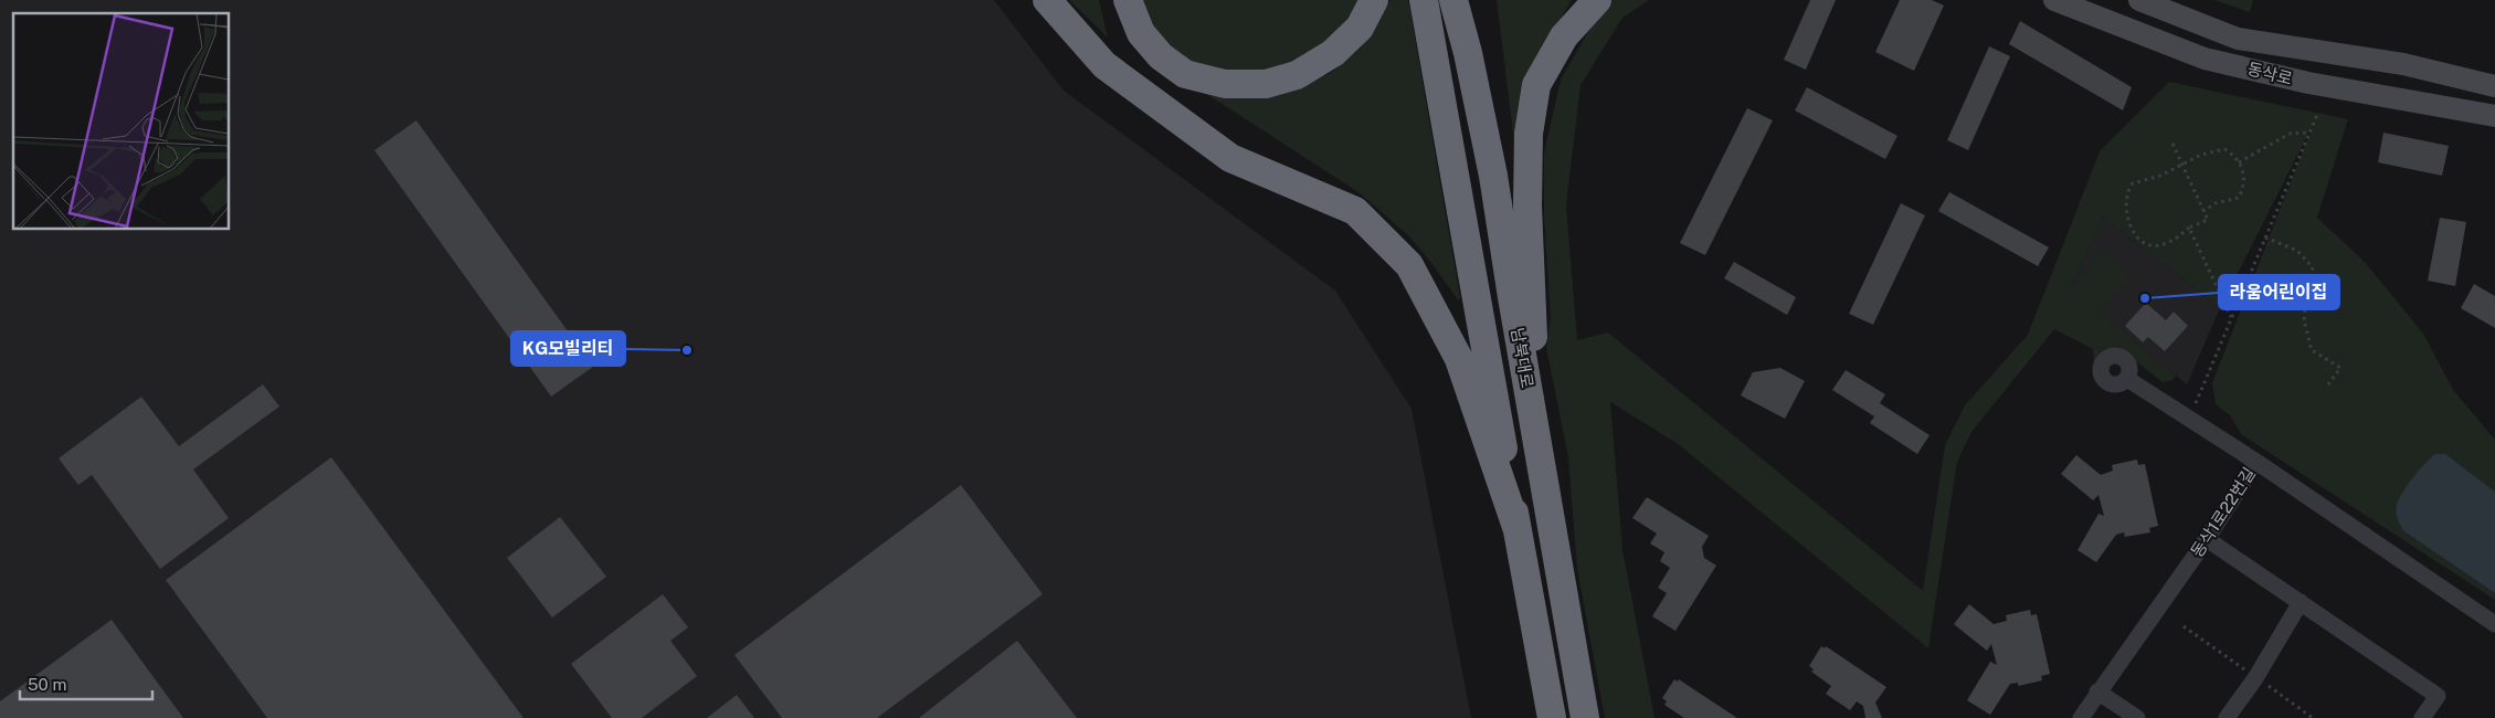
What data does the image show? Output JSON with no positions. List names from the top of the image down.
{
  "streets": {
    "highway": ["남북대로"],
    "main road": ["동삭로"],
    "street": ["동삭1로22번길"]
  },
  "places": ["라움어린이집", "KG모빌리티"],
  "scale_bar": "50 m"
}
